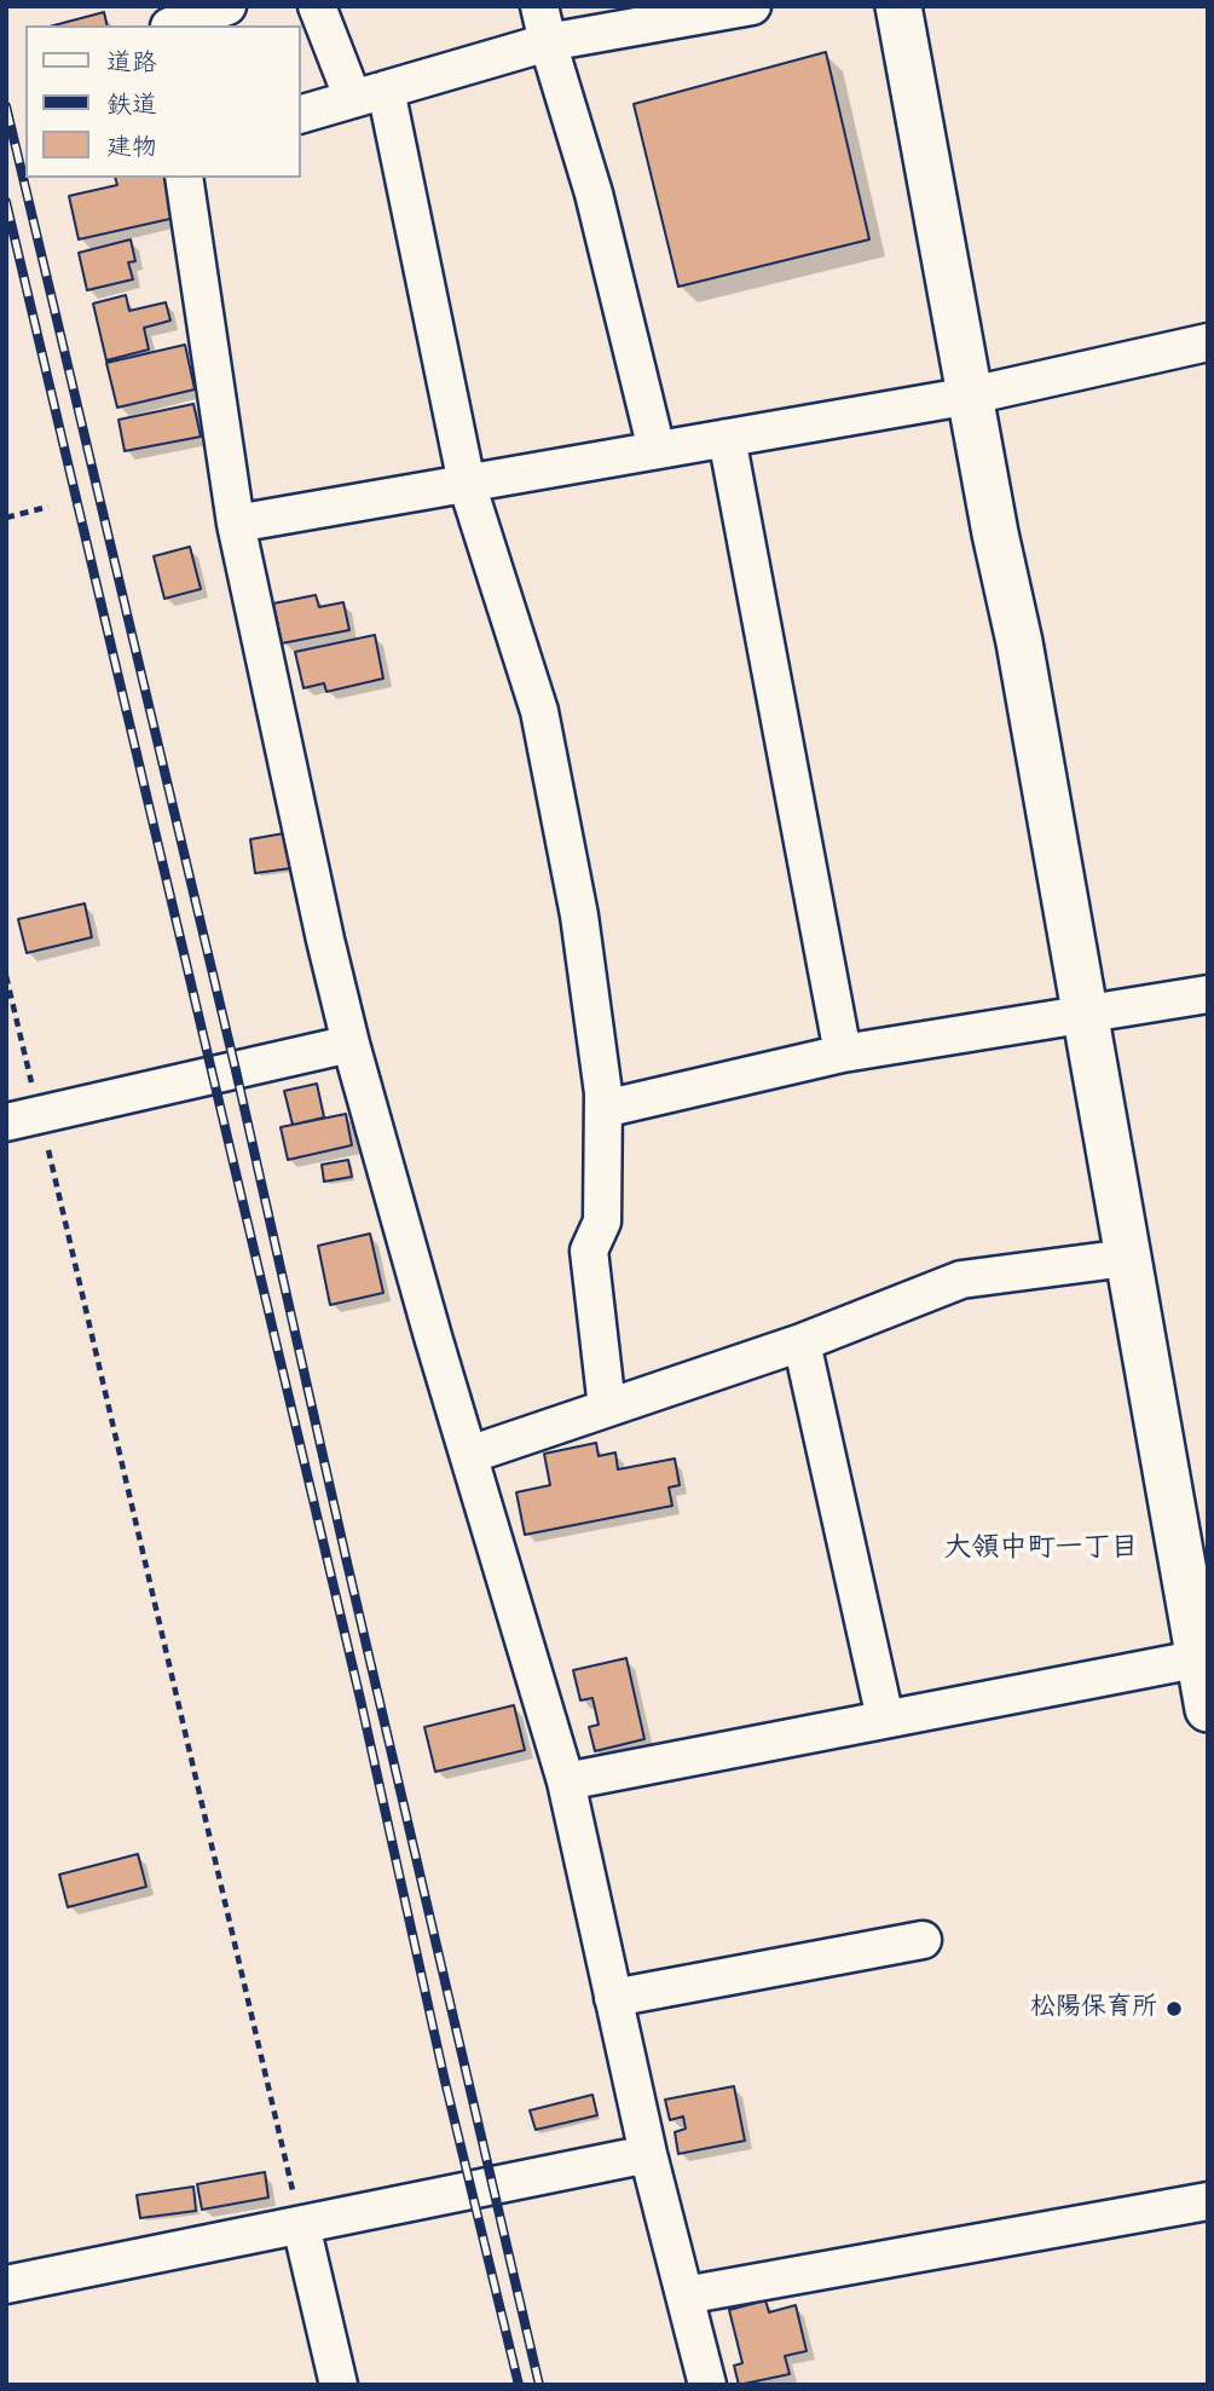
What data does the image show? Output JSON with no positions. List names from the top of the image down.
{
  "districts": ["大領中町一丁目"],
  "places": ["松陽保育所"],
  "legend": ["道路", "鉄道", "建物"]
}
